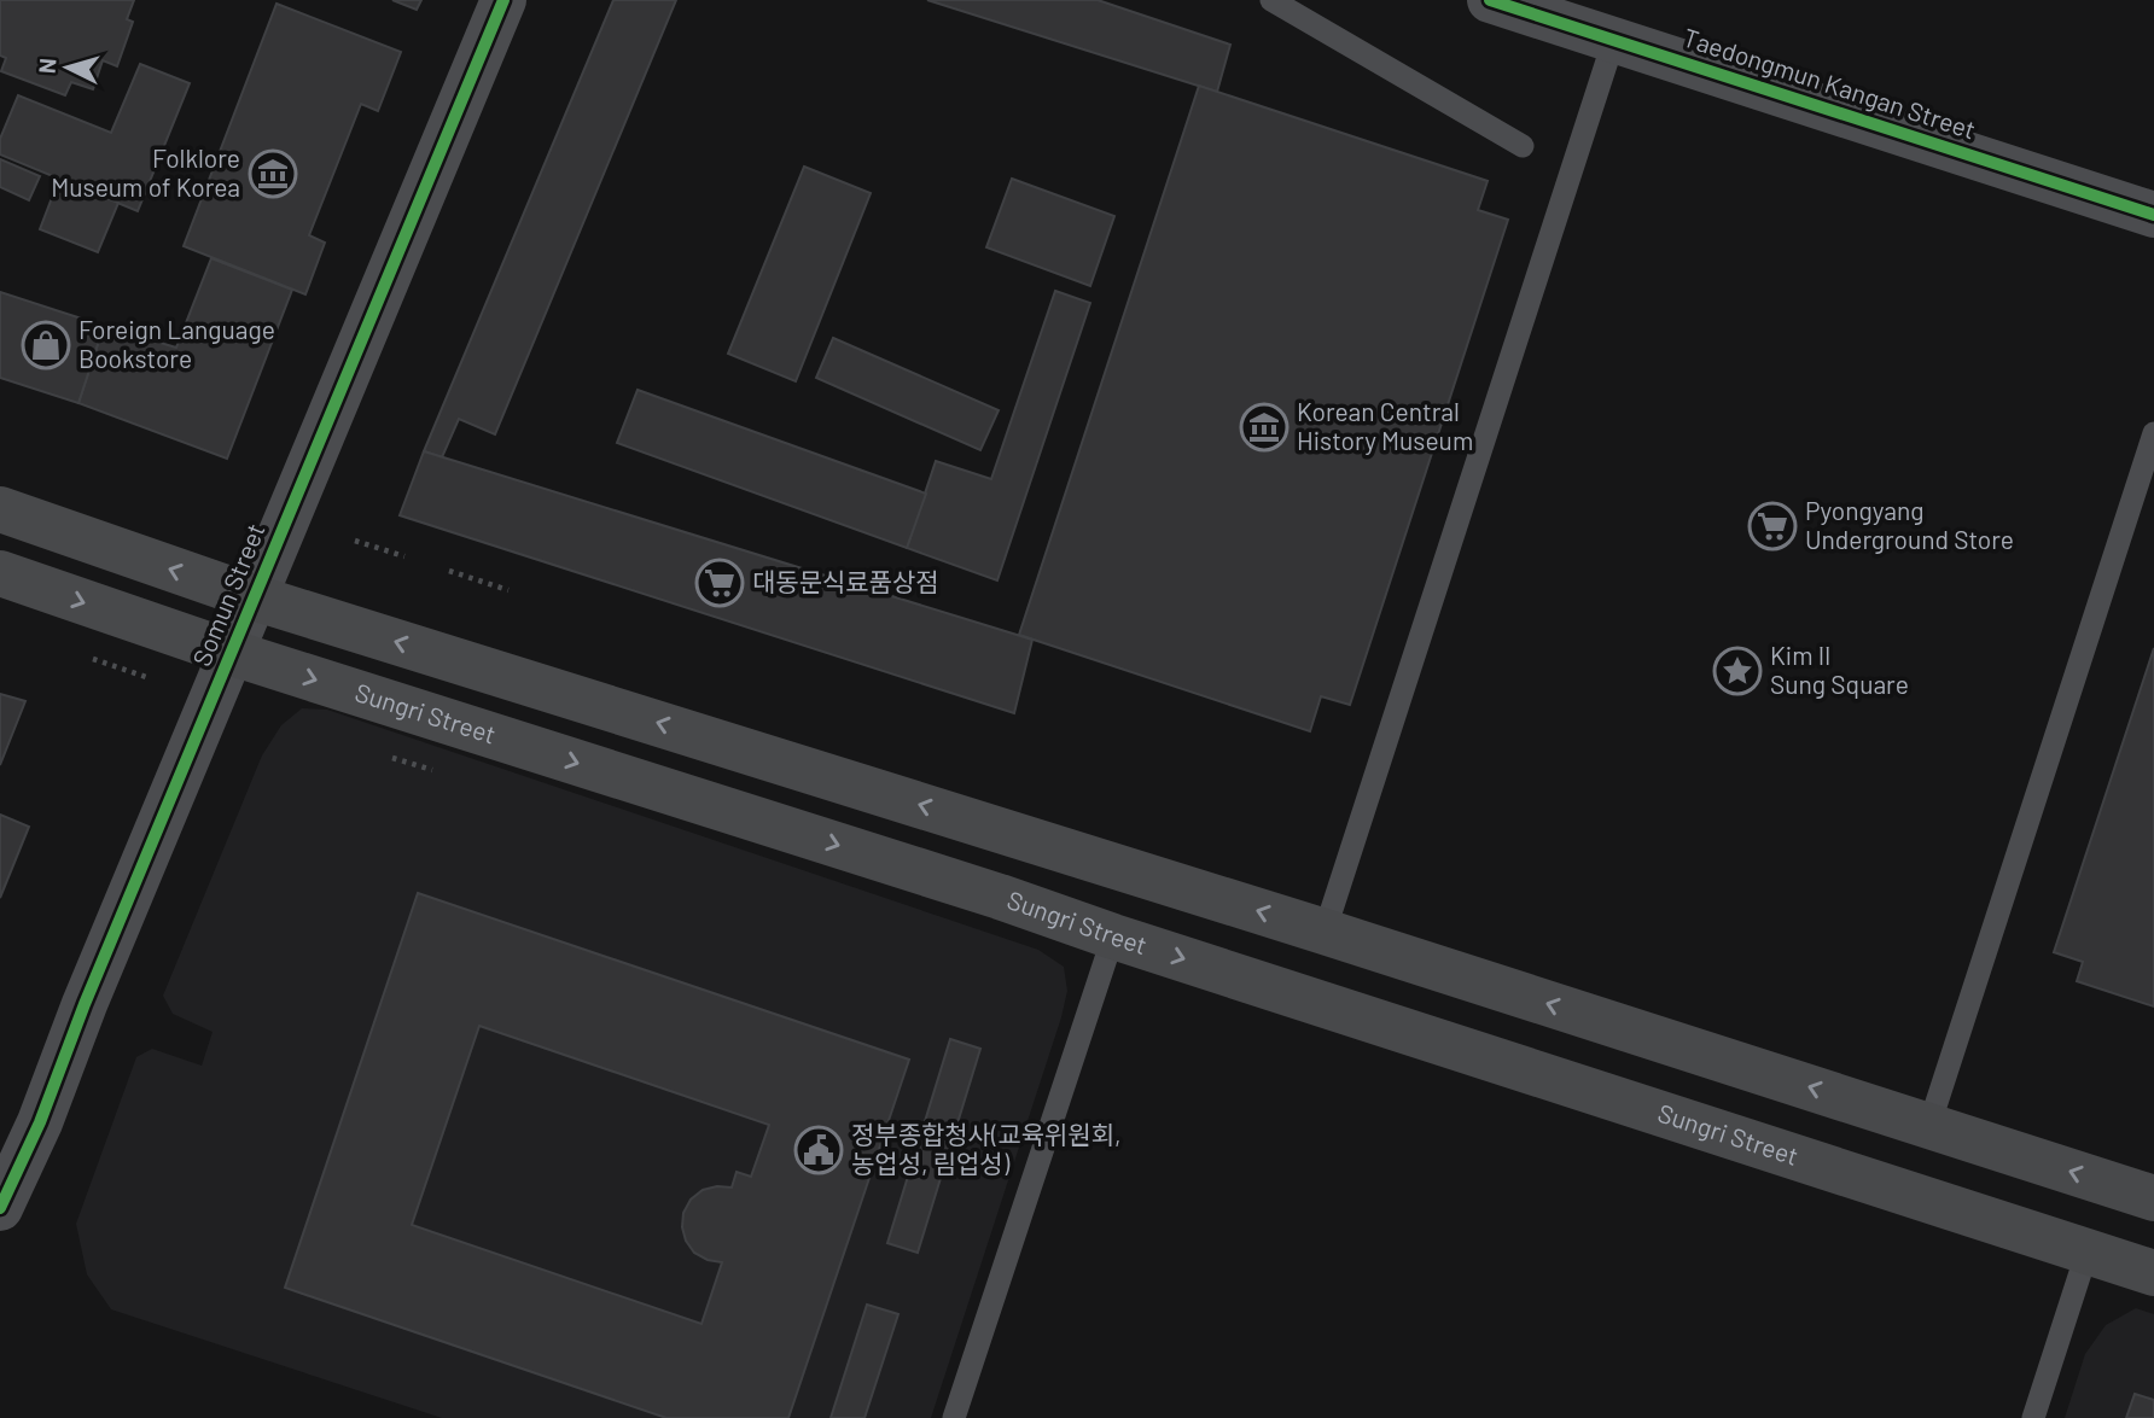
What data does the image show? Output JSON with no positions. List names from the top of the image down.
{
  "streets": {
    "main road": ["Sungri Street"],
    "street": ["Taedongmun Kangan Street", "Somun Street"]
  },
  "crossings": [
    ["Somun Street", "Sungri Street"]
  ],
  "places": {
    "museum": ["Folklore Museum of Korea", "Korean Central History Museum"],
    "shop": ["Foreign Language Bookstore"],
    "supermarket": ["Pyongyang Underground Store", "대동문식료품상점"],
    "place": ["Kim Il Sung Square"],
    "public building": ["정부종합청사(교육위원회, 농업성, 림업성)"]
  },
  "north": "left"
}
